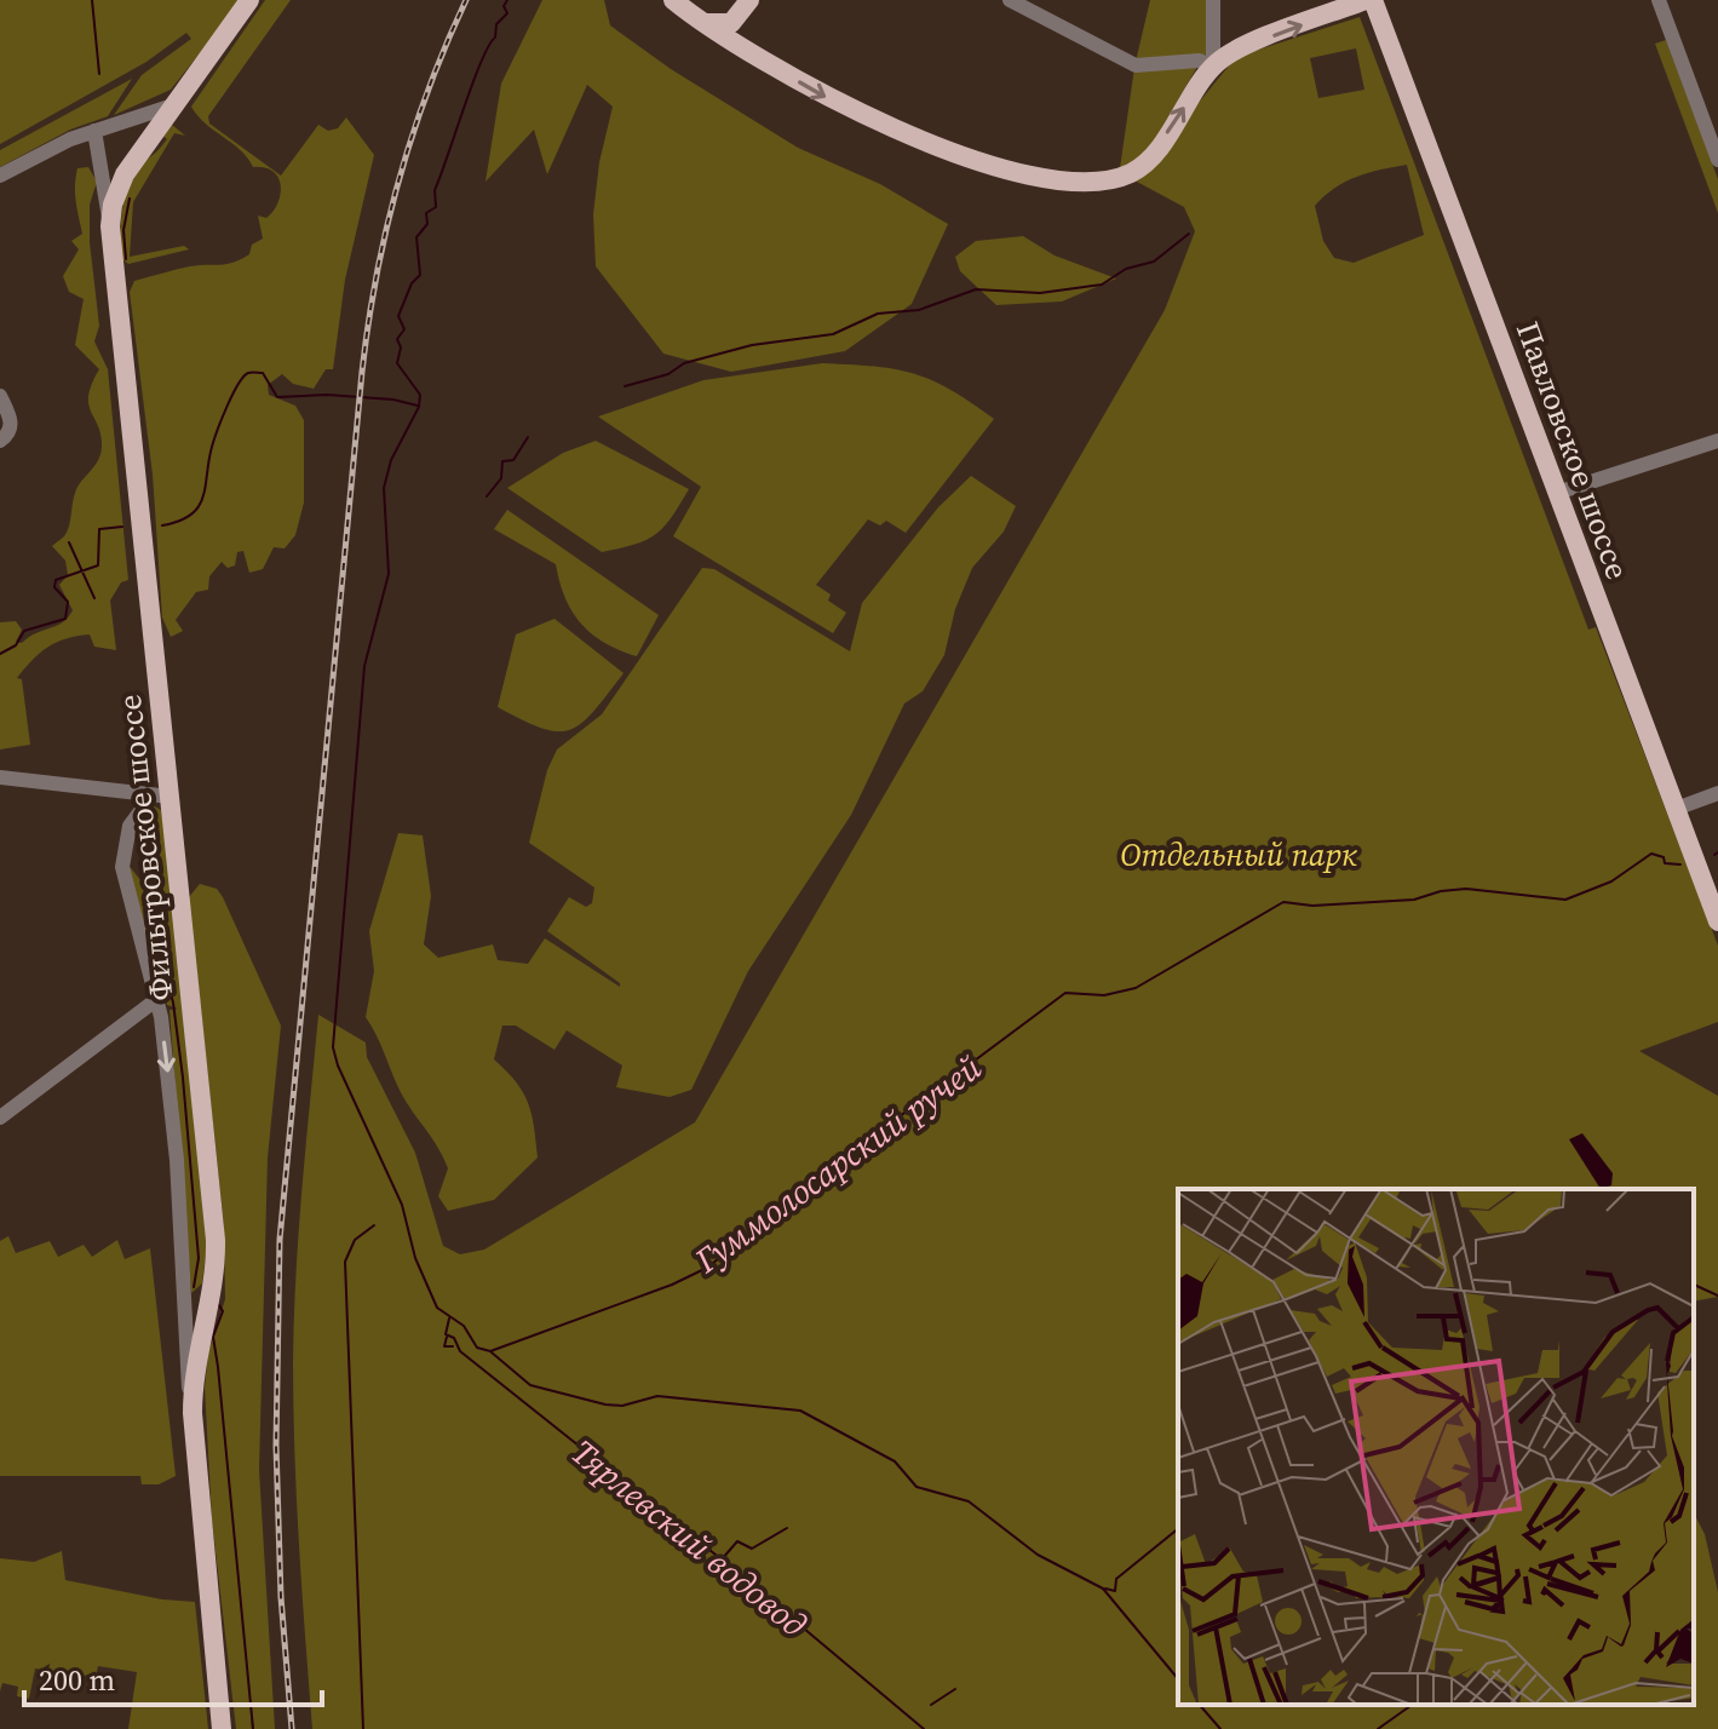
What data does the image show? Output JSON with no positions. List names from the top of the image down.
{
  "streets": {
    "main road": ["Павловское шоссе", "Фильтровское шоссе"]
  },
  "water": ["Гуммолосарский ручей", "Тярлевский водовод"],
  "parks": ["Отдельный парк"],
  "scale_bar": "200 m"
}
